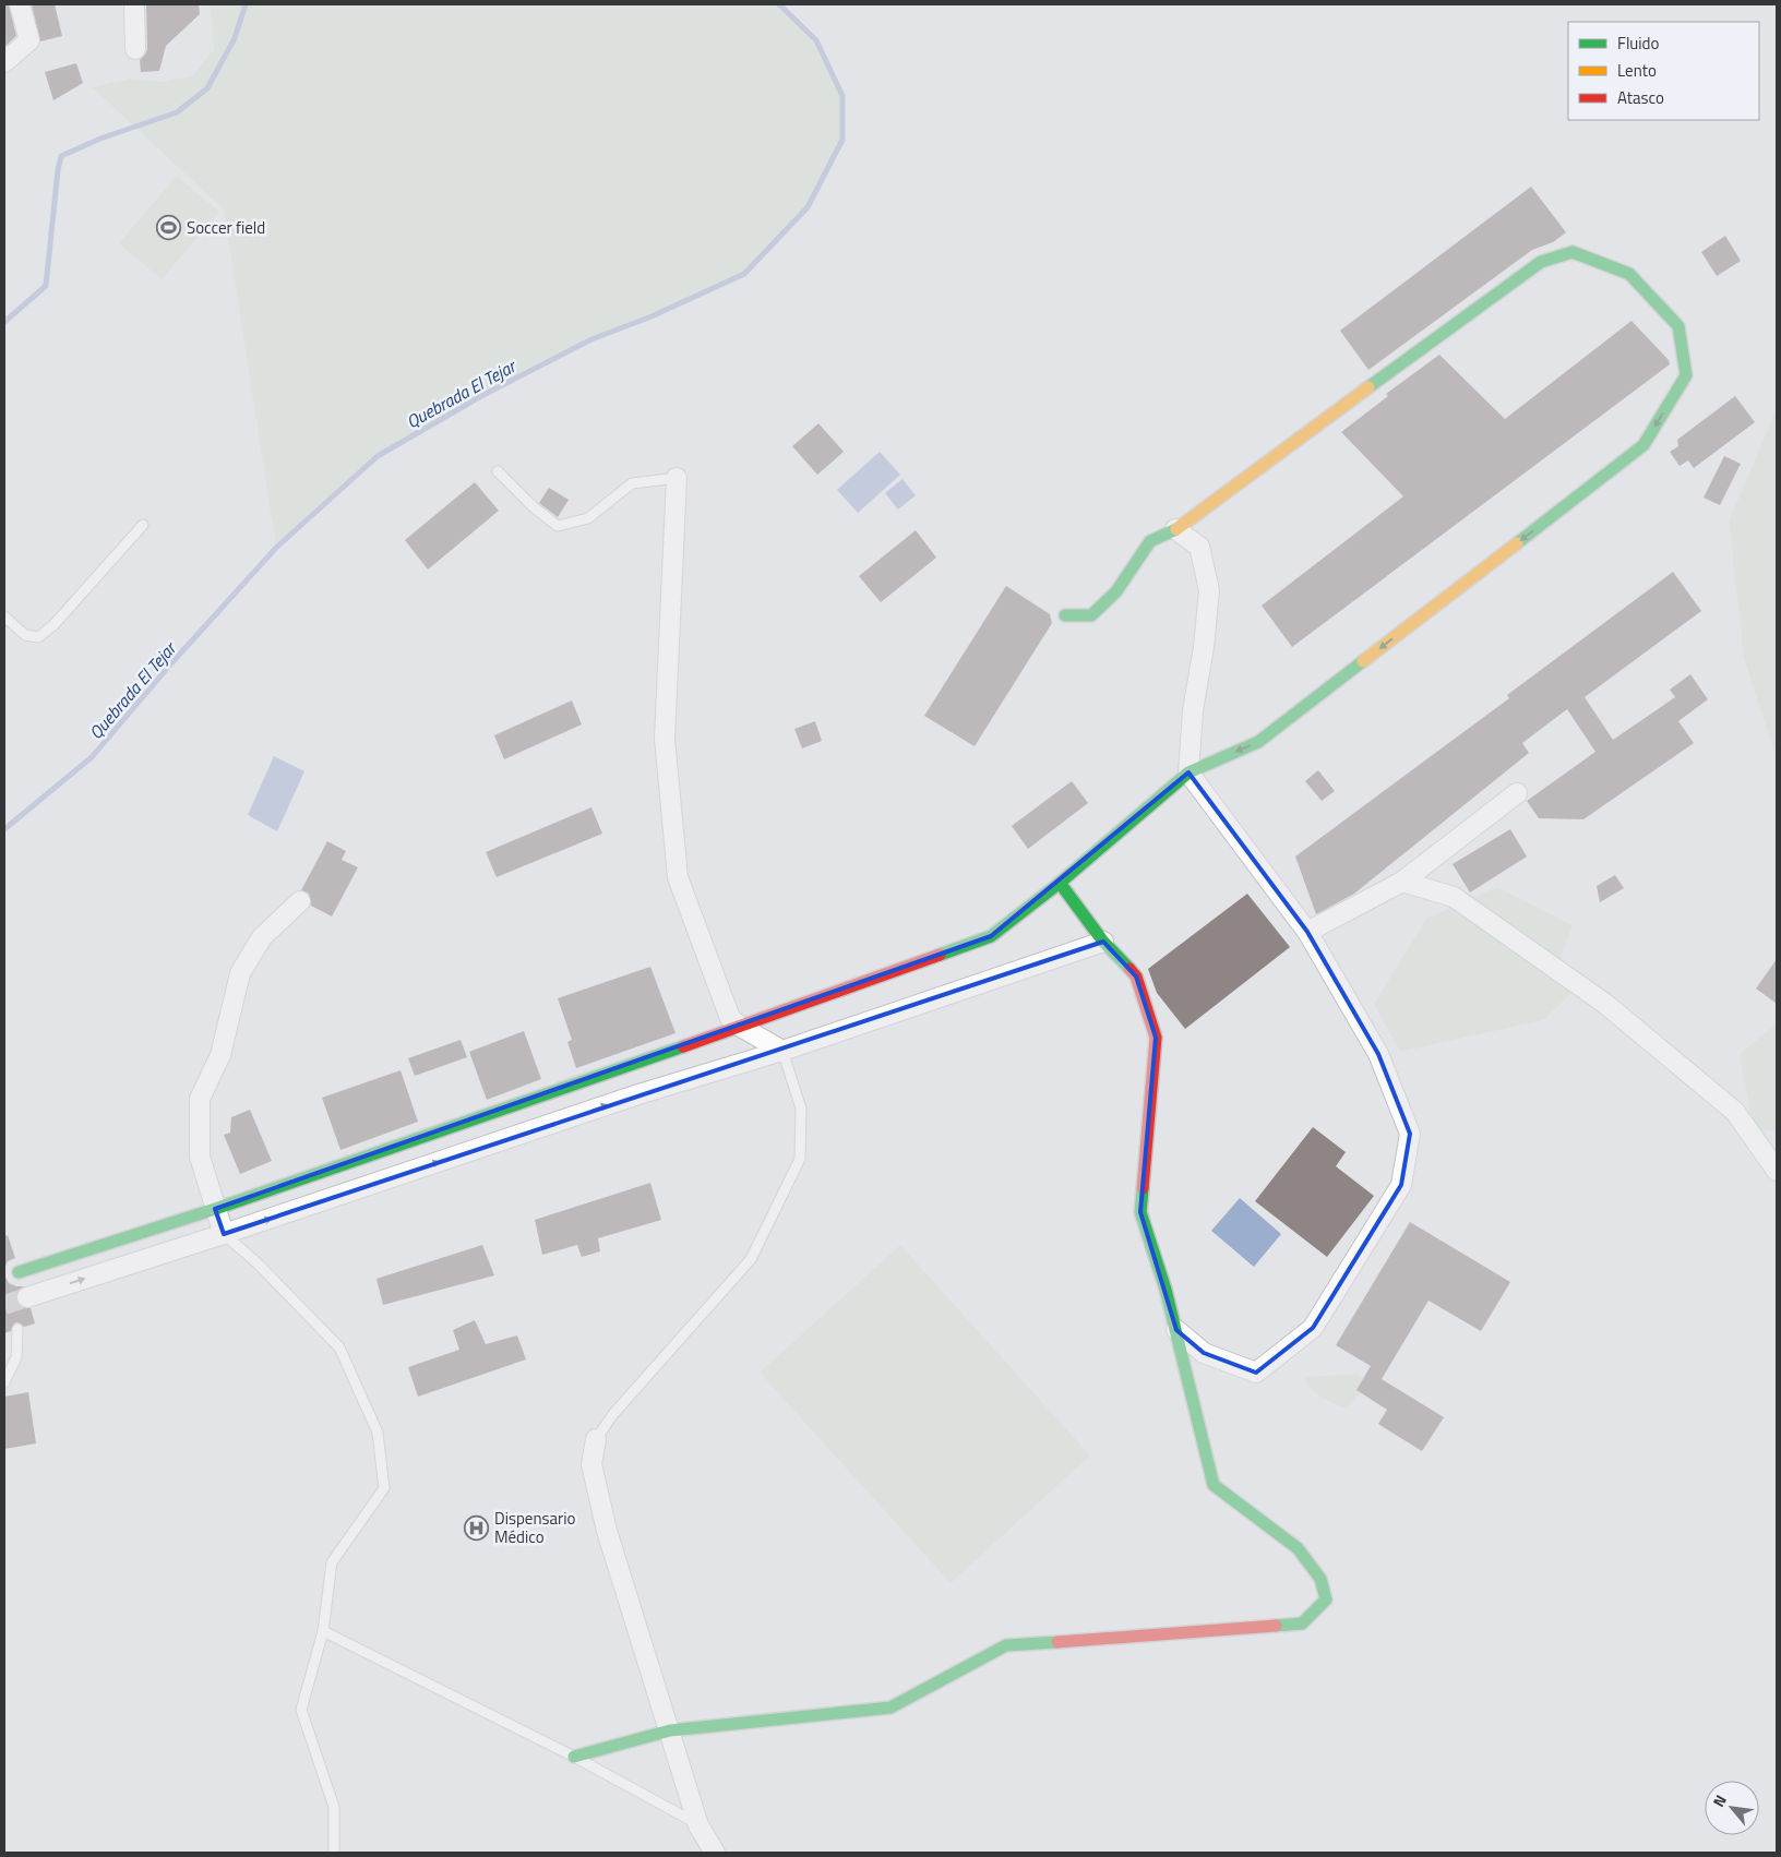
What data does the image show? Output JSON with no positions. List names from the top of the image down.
{
  "water": ["Quebrada El Tejar"],
  "places": {
    "sports": ["Soccer field"],
    "hospital": ["Dispensario Médico"]
  },
  "legend": ["Fluido", "Lento", "Atasco"],
  "north": "top left"
}
